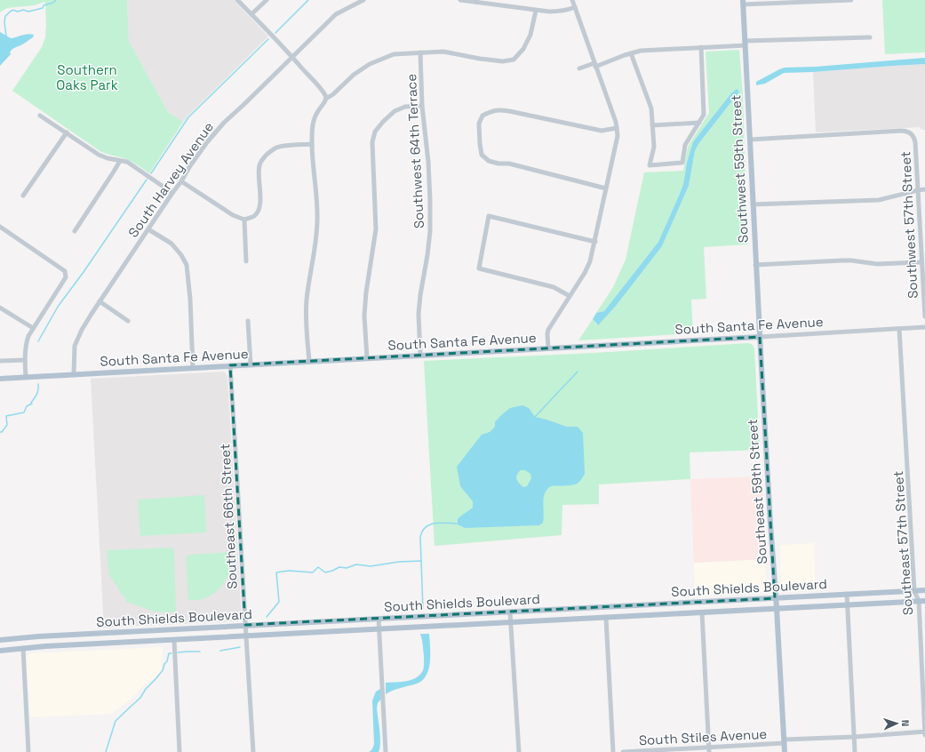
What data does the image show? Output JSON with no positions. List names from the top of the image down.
{
  "streets": {
    "main road": [
      "Southwest 59th Street",
      "South Santa Fe Avenue",
      "Southeast 59th Street",
      "South Shields Boulevard"
    ],
    "street": [
      "Southwest 64th Terrace",
      "South Harvey Avenue",
      "Southwest 57th Street",
      "Southeast 66th Street",
      "Southeast 57th Street",
      "South Stiles Avenue"
    ]
  },
  "crossings": [
    ["Southwest 64th Terrace", "South Santa Fe Avenue"],
    ["Southwest 59th Street", "Southwest 57th Street"],
    ["Southwest 59th Street", "South Santa Fe Avenue"],
    ["Southwest 59th Street", "Southeast 59th Street"],
    ["South Harvey Avenue", "South Santa Fe Avenue"],
    ["South Santa Fe Avenue", "Southeast 59th Street"],
    ["South Santa Fe Avenue", "Southeast 66th Street"],
    ["South Santa Fe Avenue", "Southeast 57th Street"],
    ["Southeast 59th Street", "South Shields Boulevard"],
    ["Southeast 59th Street", "South Stiles Avenue"],
    ["Southeast 66th Street", "South Shields Boulevard"],
    ["Southeast 57th Street", "South Shields Boulevard"],
    ["Southeast 57th Street", "South Stiles Avenue"]
  ],
  "parks": ["Southern Oaks Park"],
  "north": "right"
}
